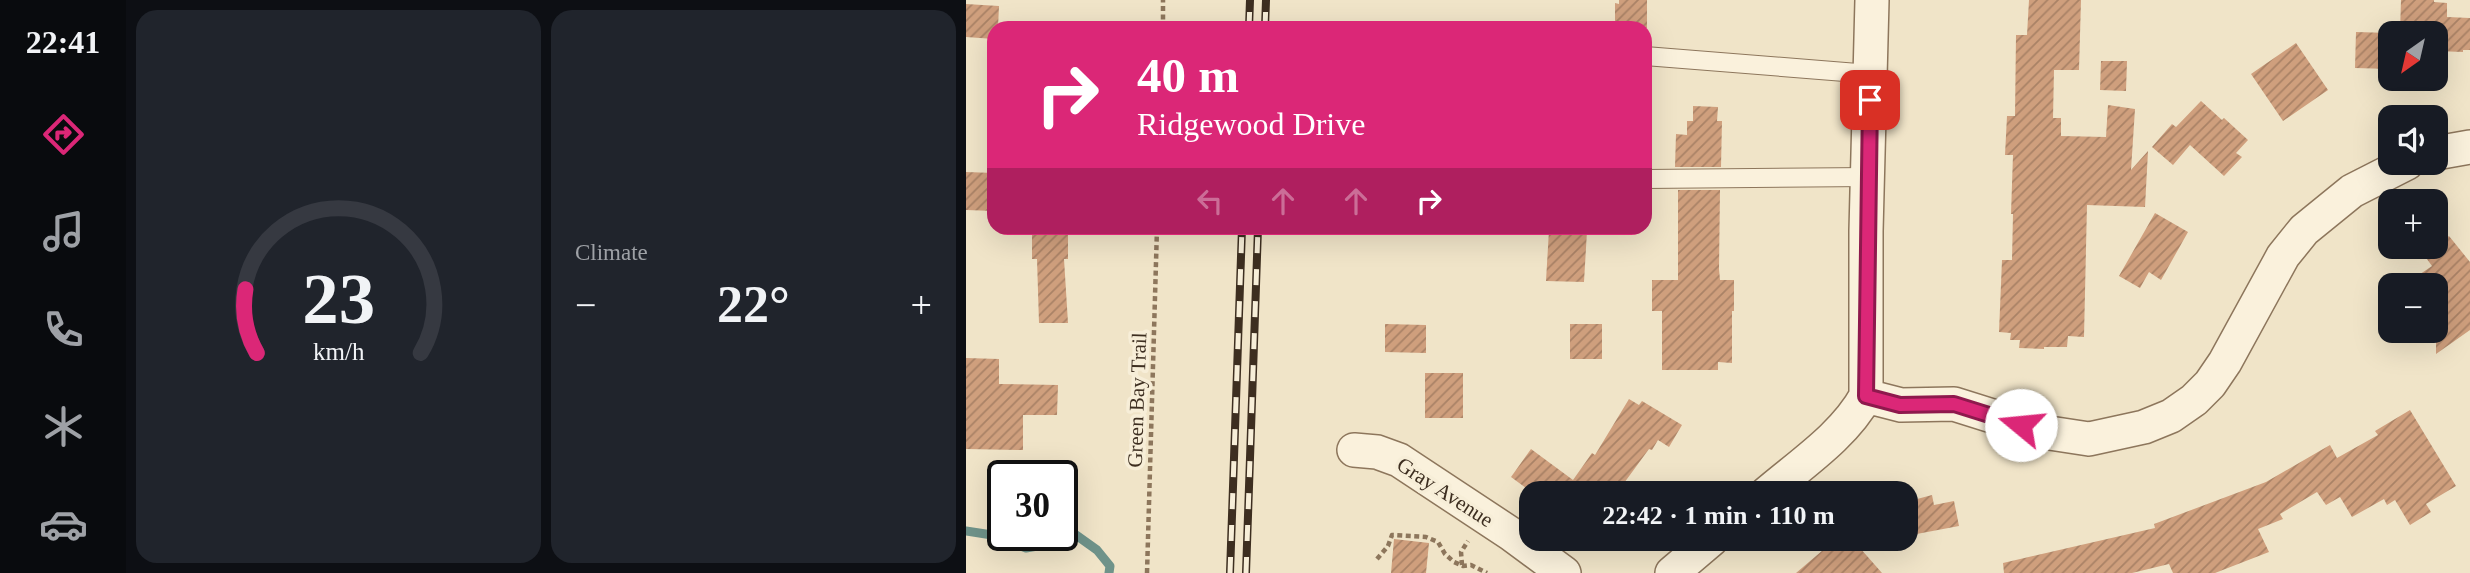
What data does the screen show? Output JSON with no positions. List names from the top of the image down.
{
  "streets": {
    "street": ["Gray Avenue"],
    "path": ["Green Bay Trail"]
  },
  "north": "bottom left",
  "page": {
    "tabs": "22:41",
    "tile": "Climate",
    "map_buttons": ["+", "−"],
    "turn": ["40 m", "Ridgewood Drive"],
    "heat": ["−", "22°", "+"],
    "limit": "30",
    "trip": "22:42 · 1 min · 110 m",
    "gauge": ["23", "km/h"]
  }
}
